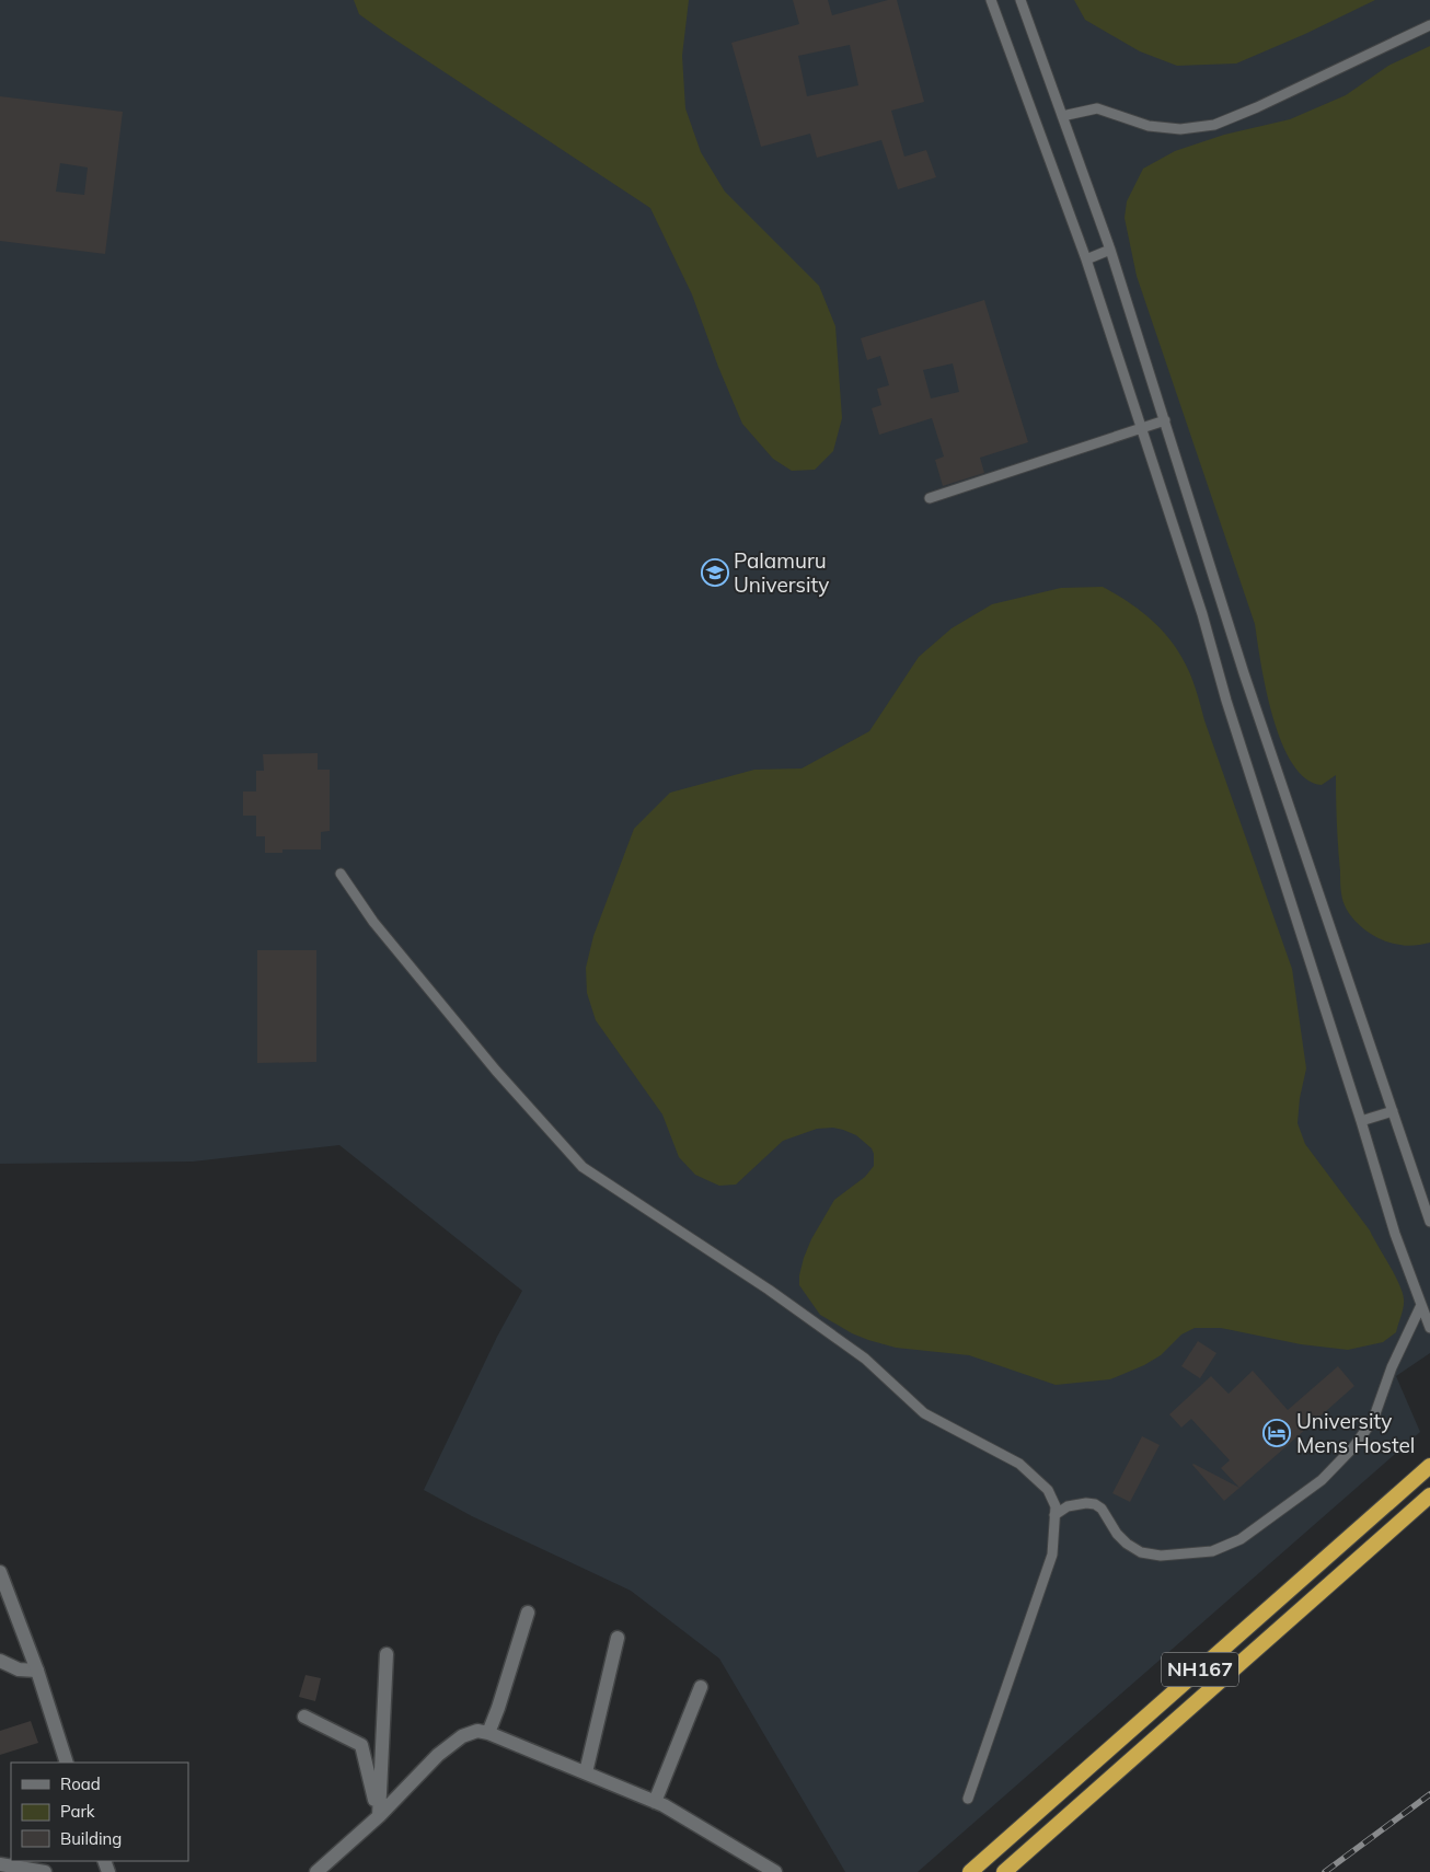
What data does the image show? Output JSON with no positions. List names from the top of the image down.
{
  "streets": {
    "highway": ["NH167"]
  },
  "places": {
    "school or university": ["Palamuru University"],
    "hotel": ["University Mens Hostel"]
  },
  "legend": ["Road", "Park", "Building"]
}
